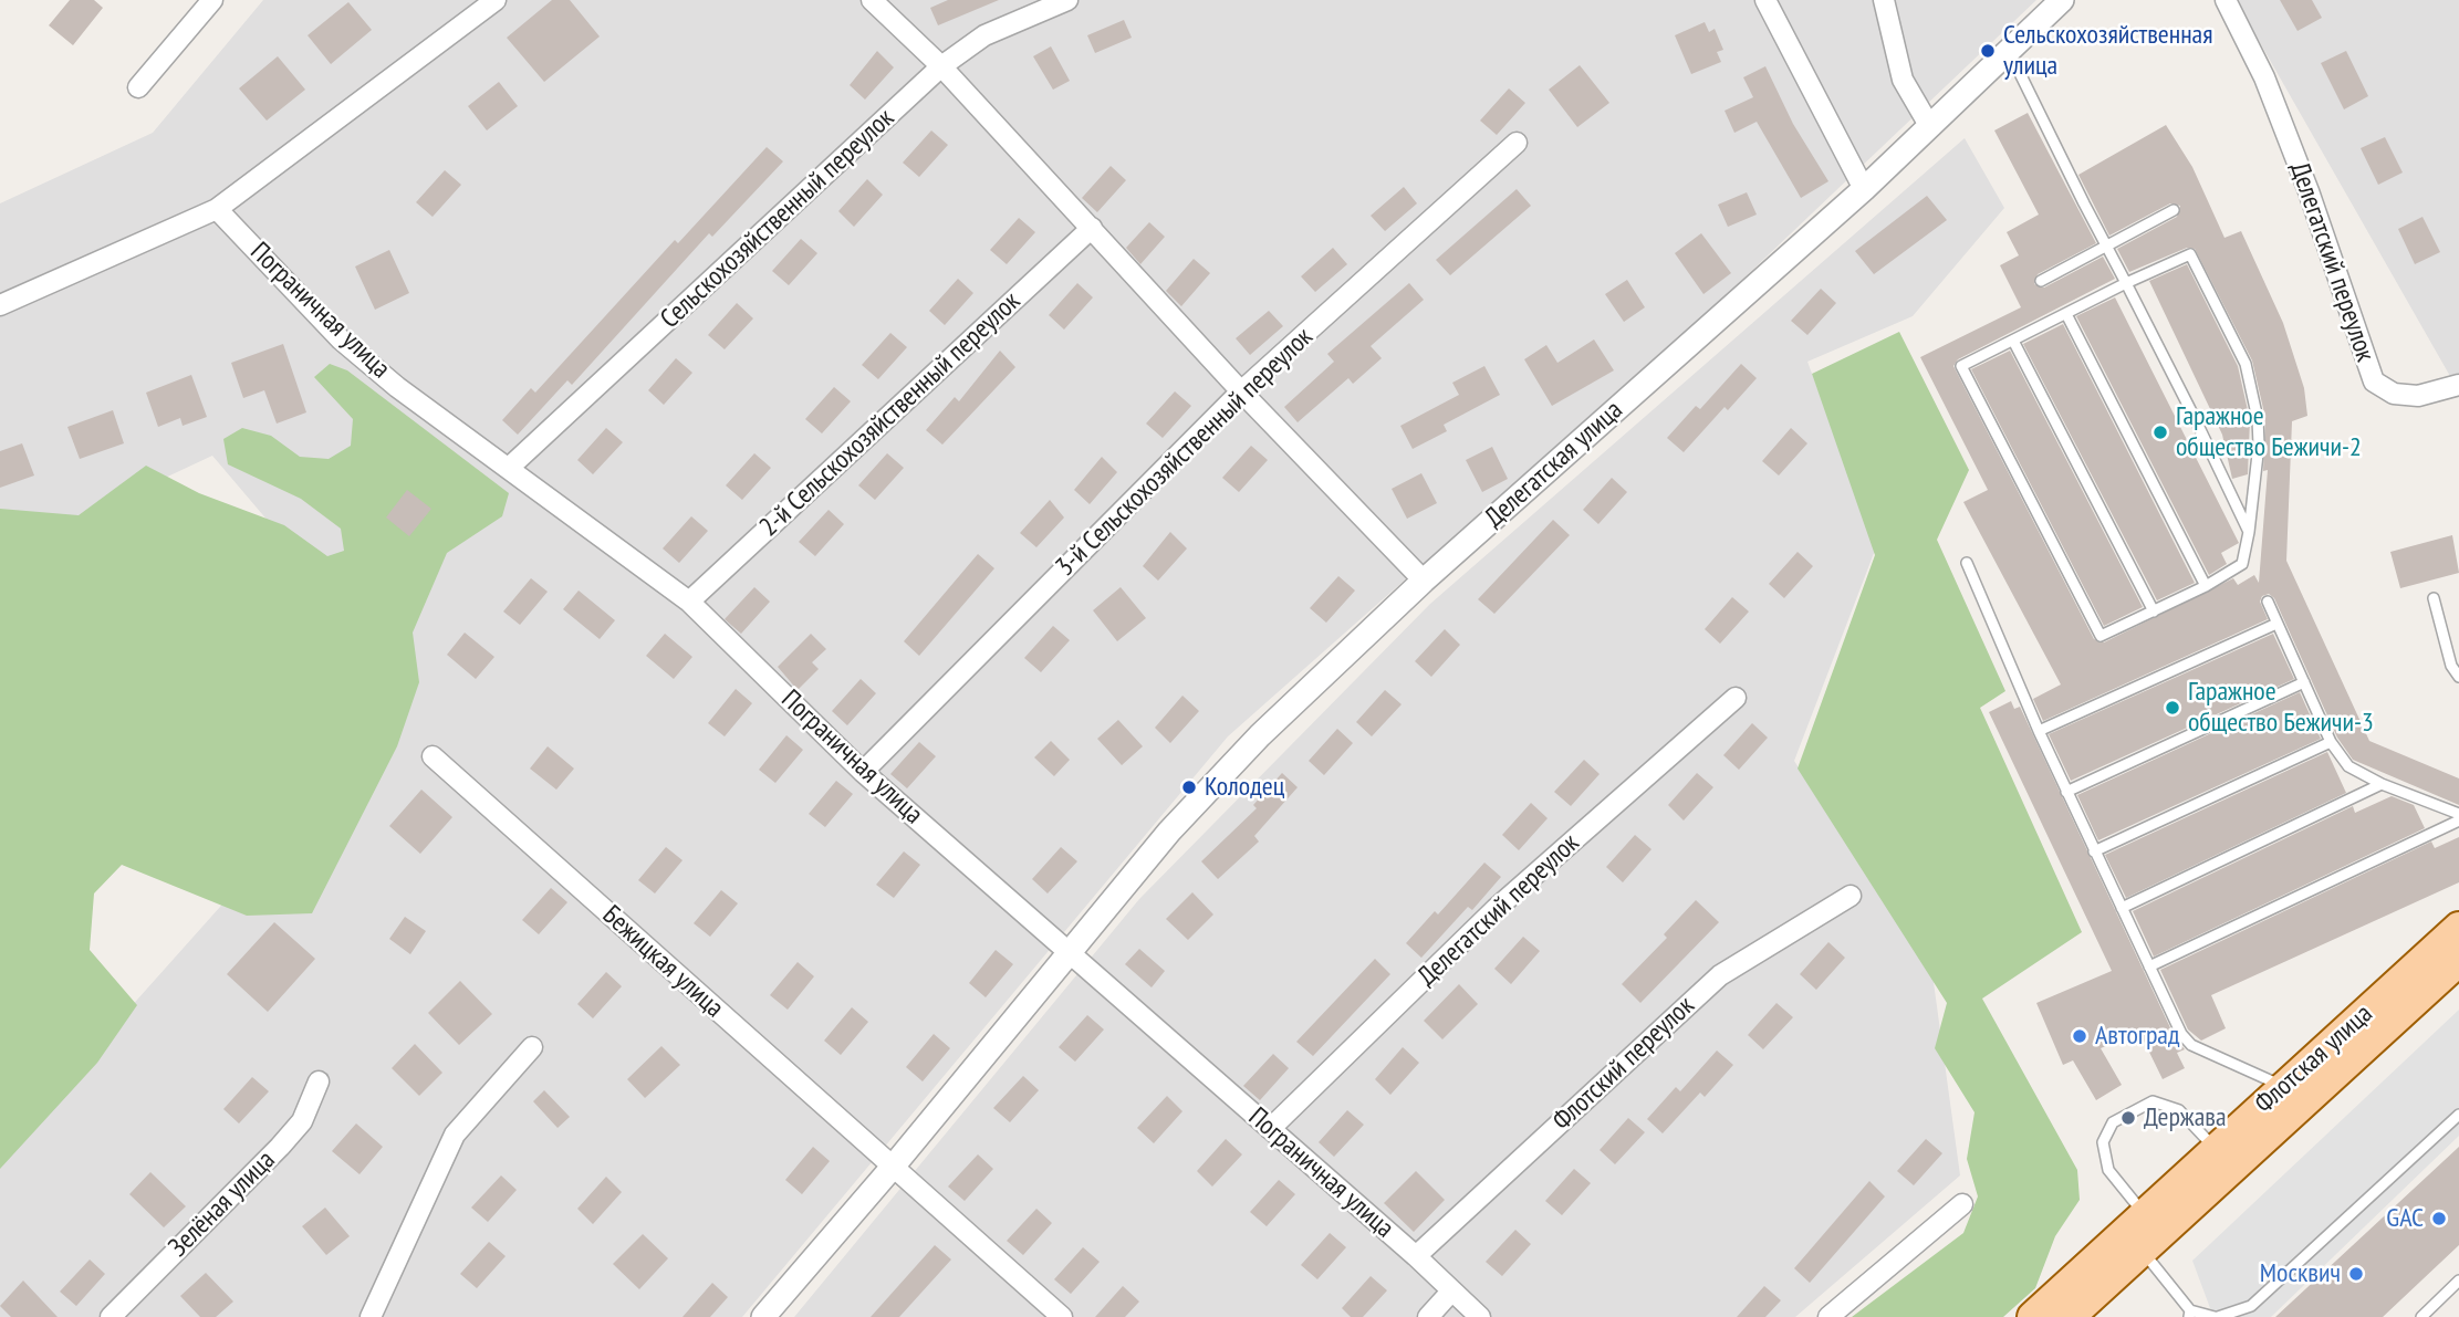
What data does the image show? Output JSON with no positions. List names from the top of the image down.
{
  "streets": {
    "main road": ["Флотская улица"],
    "street": [
      "Сельскохозяйственный переулок",
      "Делегатский переулок",
      "Пограничная улица",
      "2-й Сельскохозяйственный переулок",
      "3-й Сельскохозяйственный переулок",
      "Делегатская улица",
      "Бежицкая улица",
      "Флотский переулок",
      "Зелёная улица"
    ]
  },
  "crossings": [
    ["Сельскохозяйственный переулок", "Пограничная улица"],
    ["Делегатский переулок", "Пограничная улица"],
    ["Пограничная улица", "2-й Сельскохозяйственный переулок"],
    ["Пограничная улица", "3-й Сельскохозяйственный переулок"],
    ["Пограничная улица", "Делегатская улица"],
    ["Пограничная улица", "Флотский переулок"]
  ],
  "places": [
    "Сельскохозяйственная улица",
    "Гаражное общество Бежичи-2",
    "Гаражное общество Бежичи-3",
    "Колодец",
    "Автоград",
    "Держава",
    "GAC",
    "Москвич"
  ]
}
